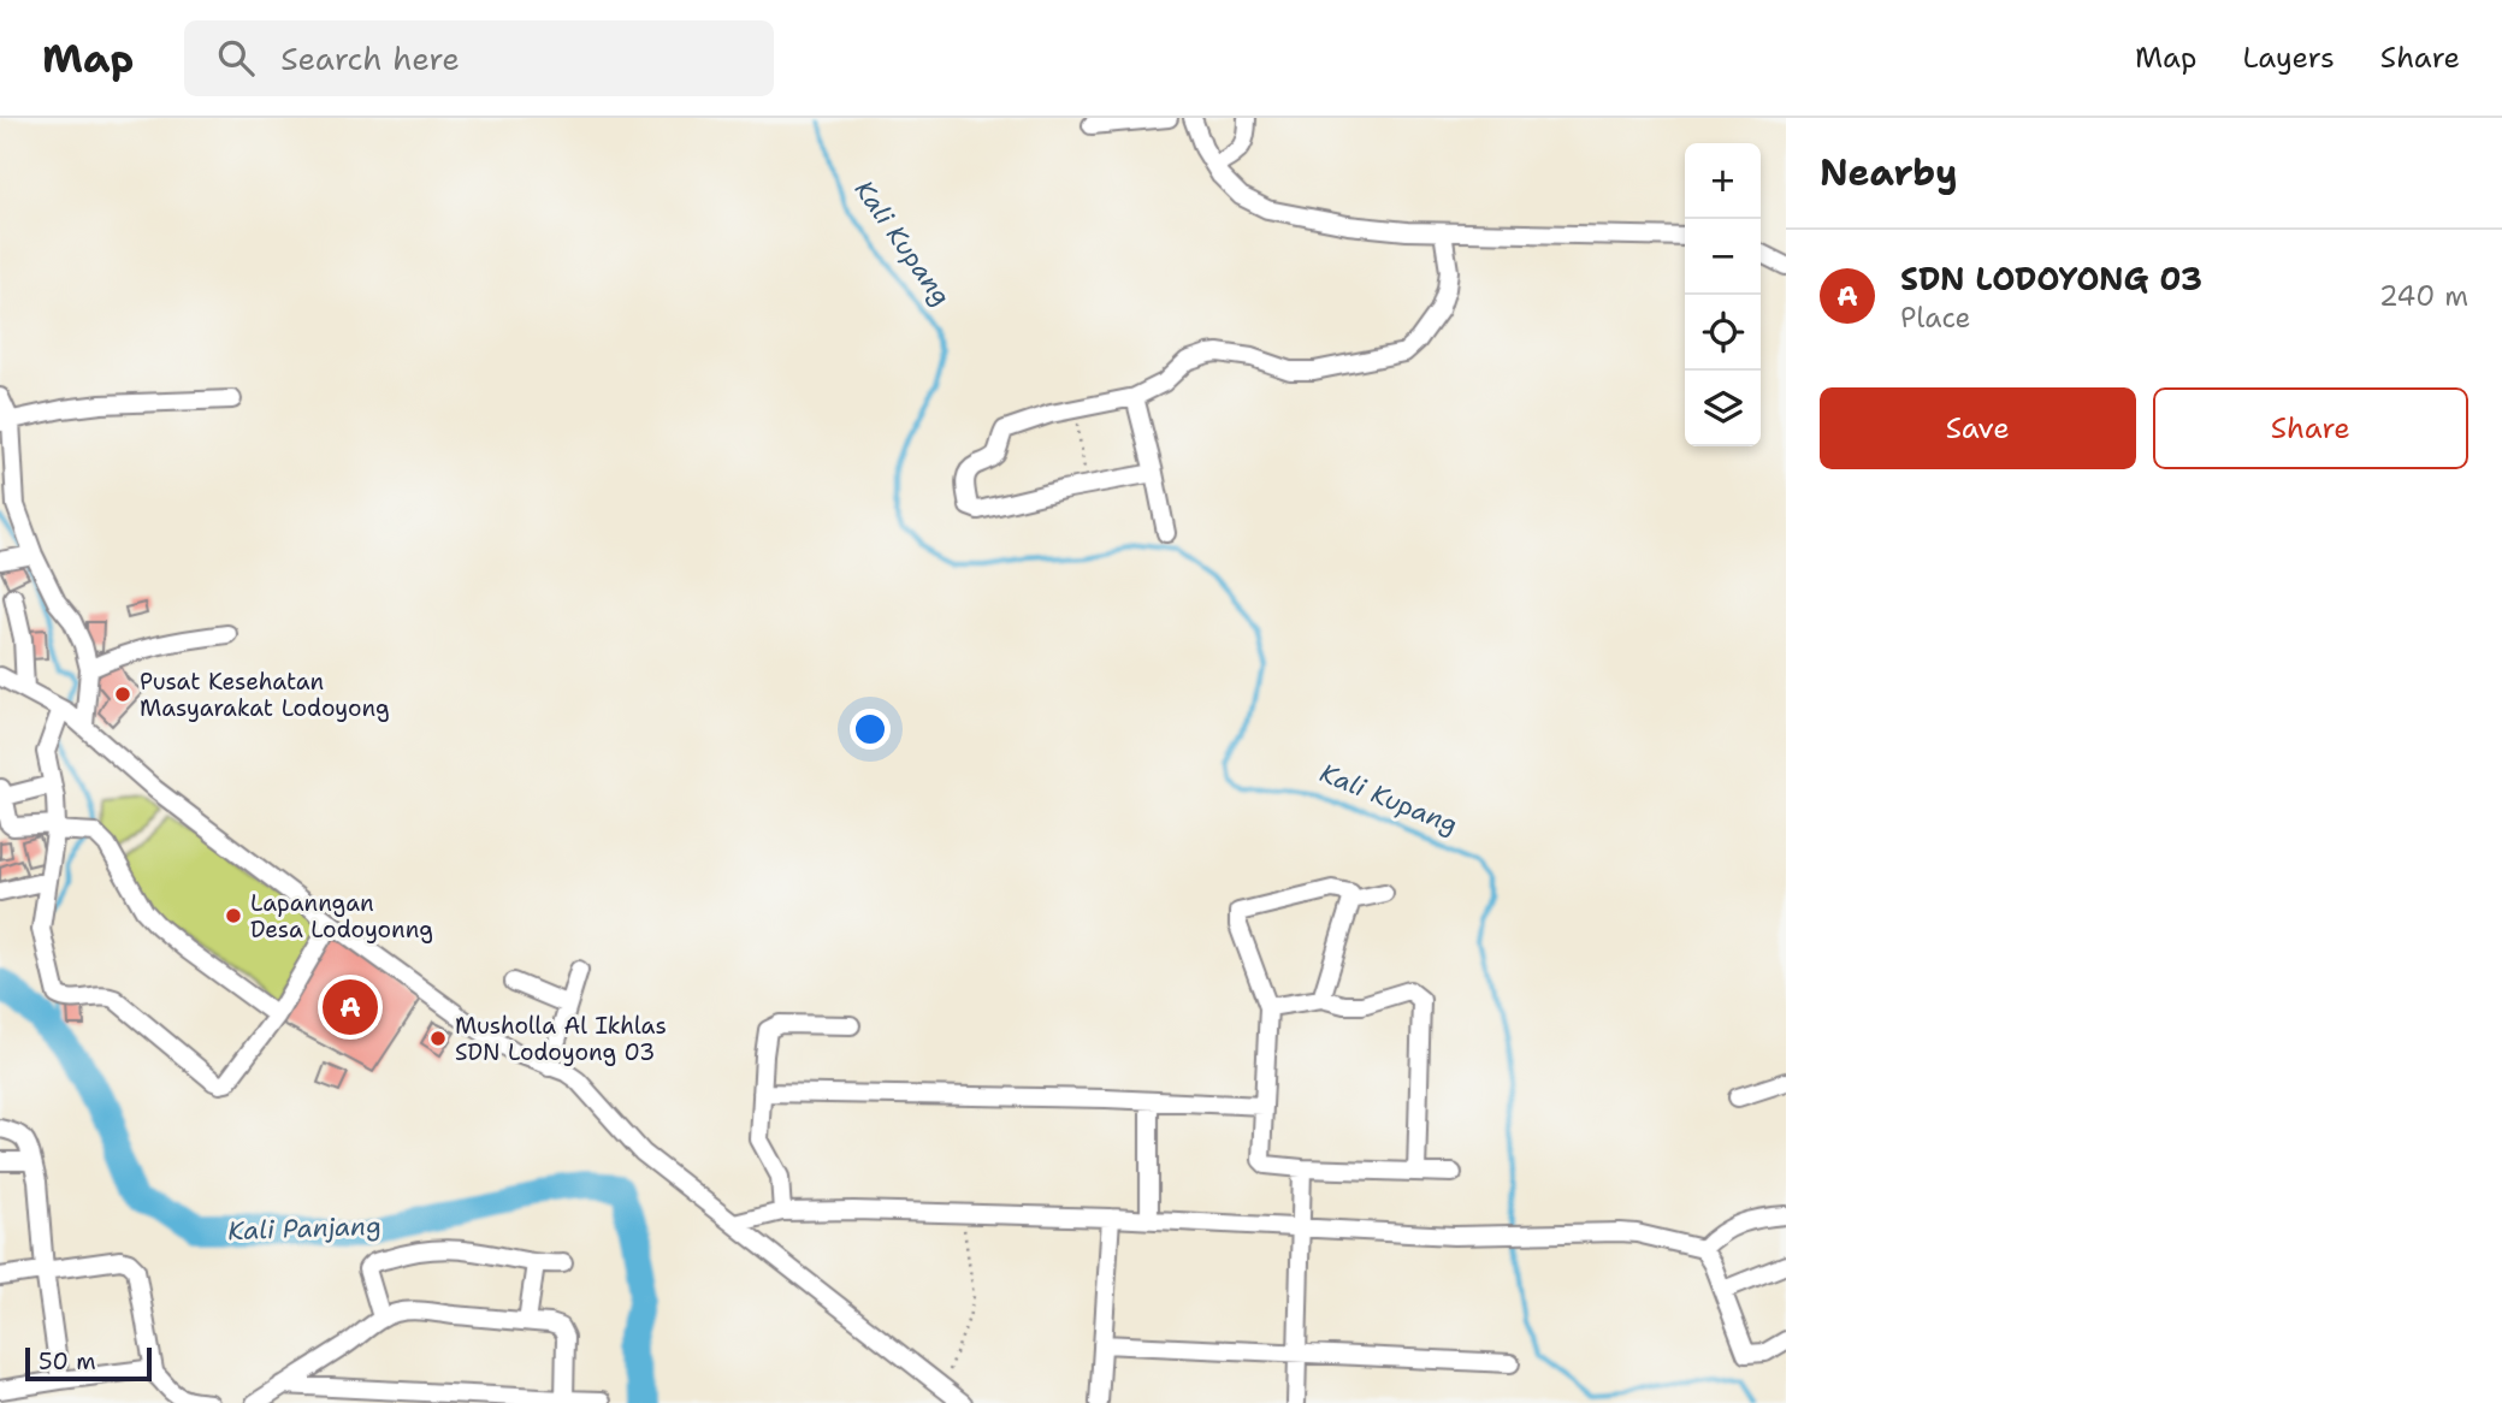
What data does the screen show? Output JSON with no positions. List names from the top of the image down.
{
  "water": ["Kali Kupang", "Kali Panjang"],
  "places": ["Pusat Kesehatan Masyarakat Lodoyong", "Lapanngan Desa Lodoyonng", "Musholla Al Ikhlas SDN Lodoyong 03"],
  "scale_bar": "50 m",
  "page": {
    "header": "Map",
    "search": "Search here",
    "nav": ["Map", "Layers", "Share"],
    "heading": "Nearby",
    "map_buttons": ["+", "−"],
    "list": [
      {
        "mark": "A",
        "name": "SDN LODOYONG 03",
        "note": "Place",
        "value": "240 m"
      }
    ],
    "buttons": ["Save", "Share"],
    "pins": "A",
    "scale": "50 m"
  }
}
